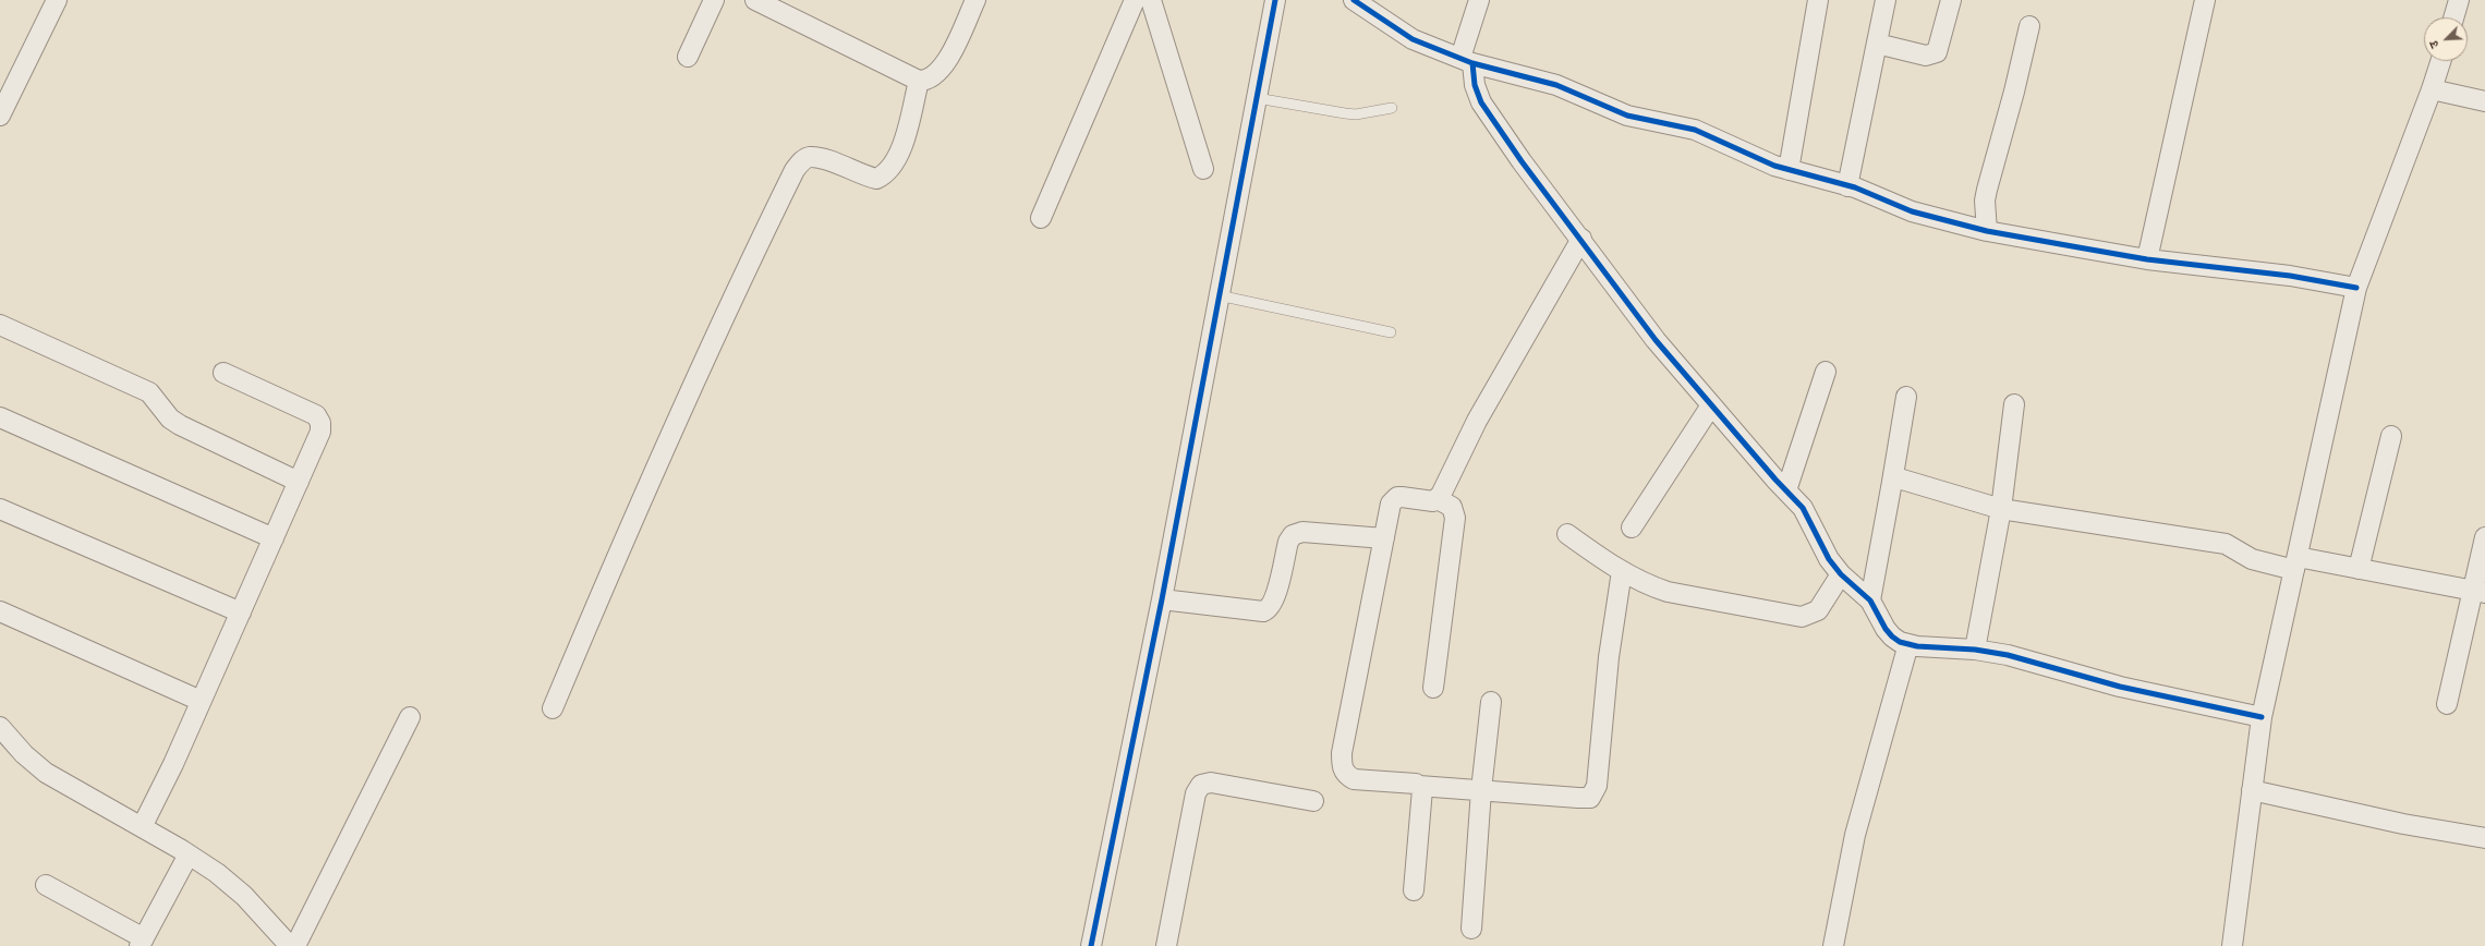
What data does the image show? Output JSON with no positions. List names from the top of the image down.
{
  "north": "bottom left"
}
